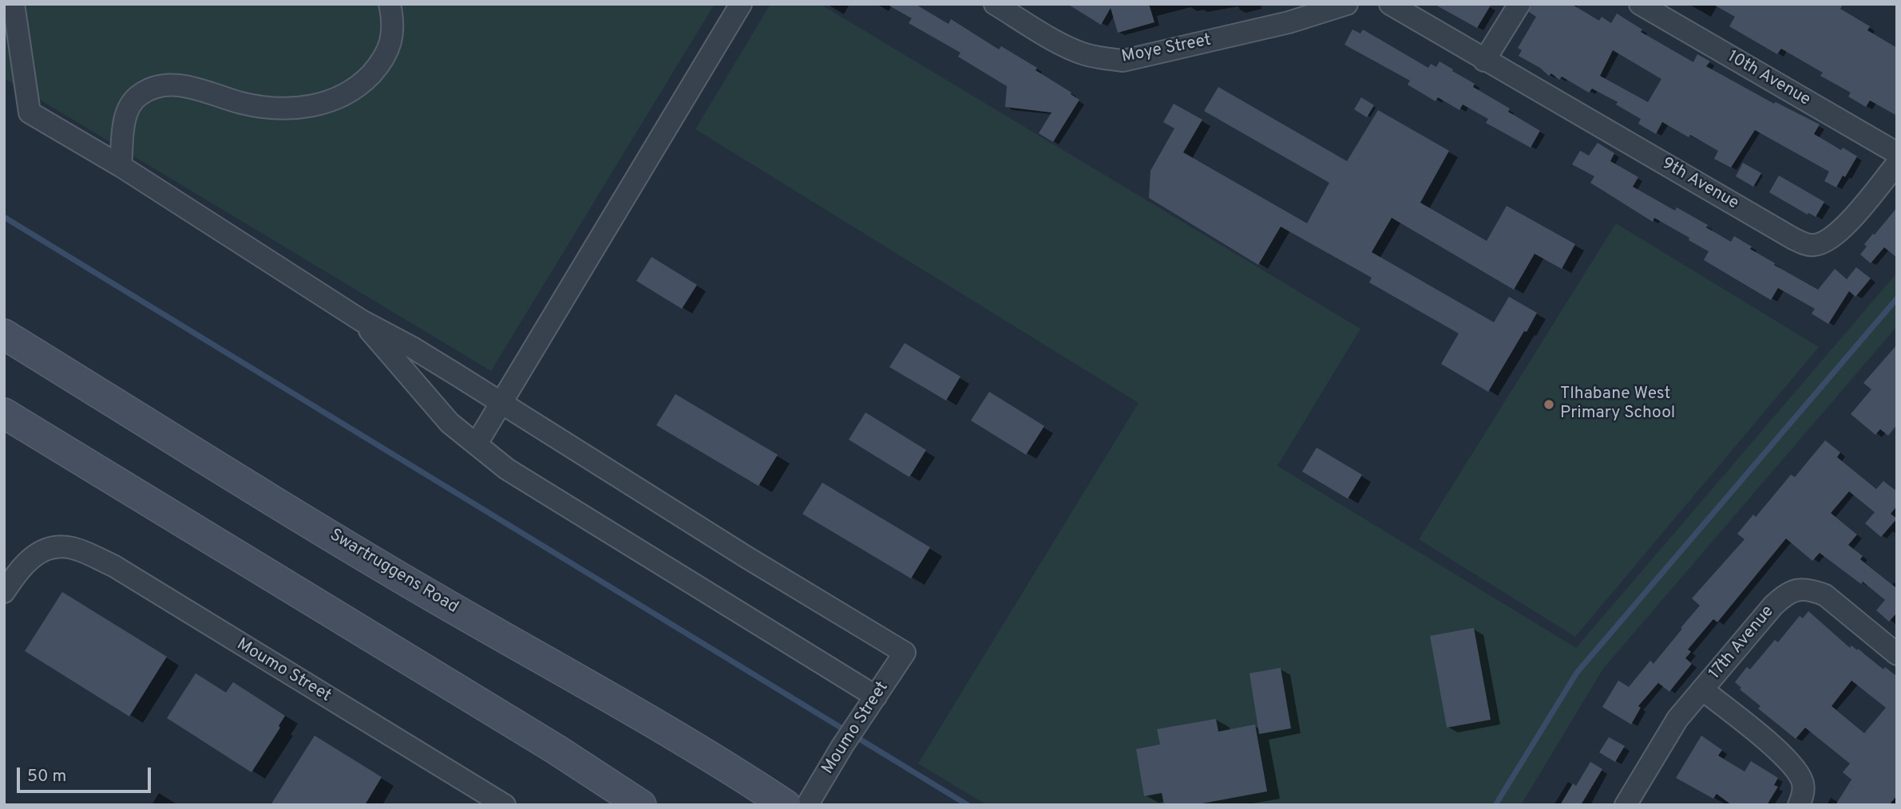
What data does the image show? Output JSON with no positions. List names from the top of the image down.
{
  "streets": {
    "main road": ["Swartruggens Road"],
    "street": [
      "Moye Street",
      "10th Avenue",
      "9th Avenue",
      "17th Avenue",
      "Moumo Street"
    ]
  },
  "places": ["Tlhabane West Primary School"],
  "scale_bar": "50 m"
}
